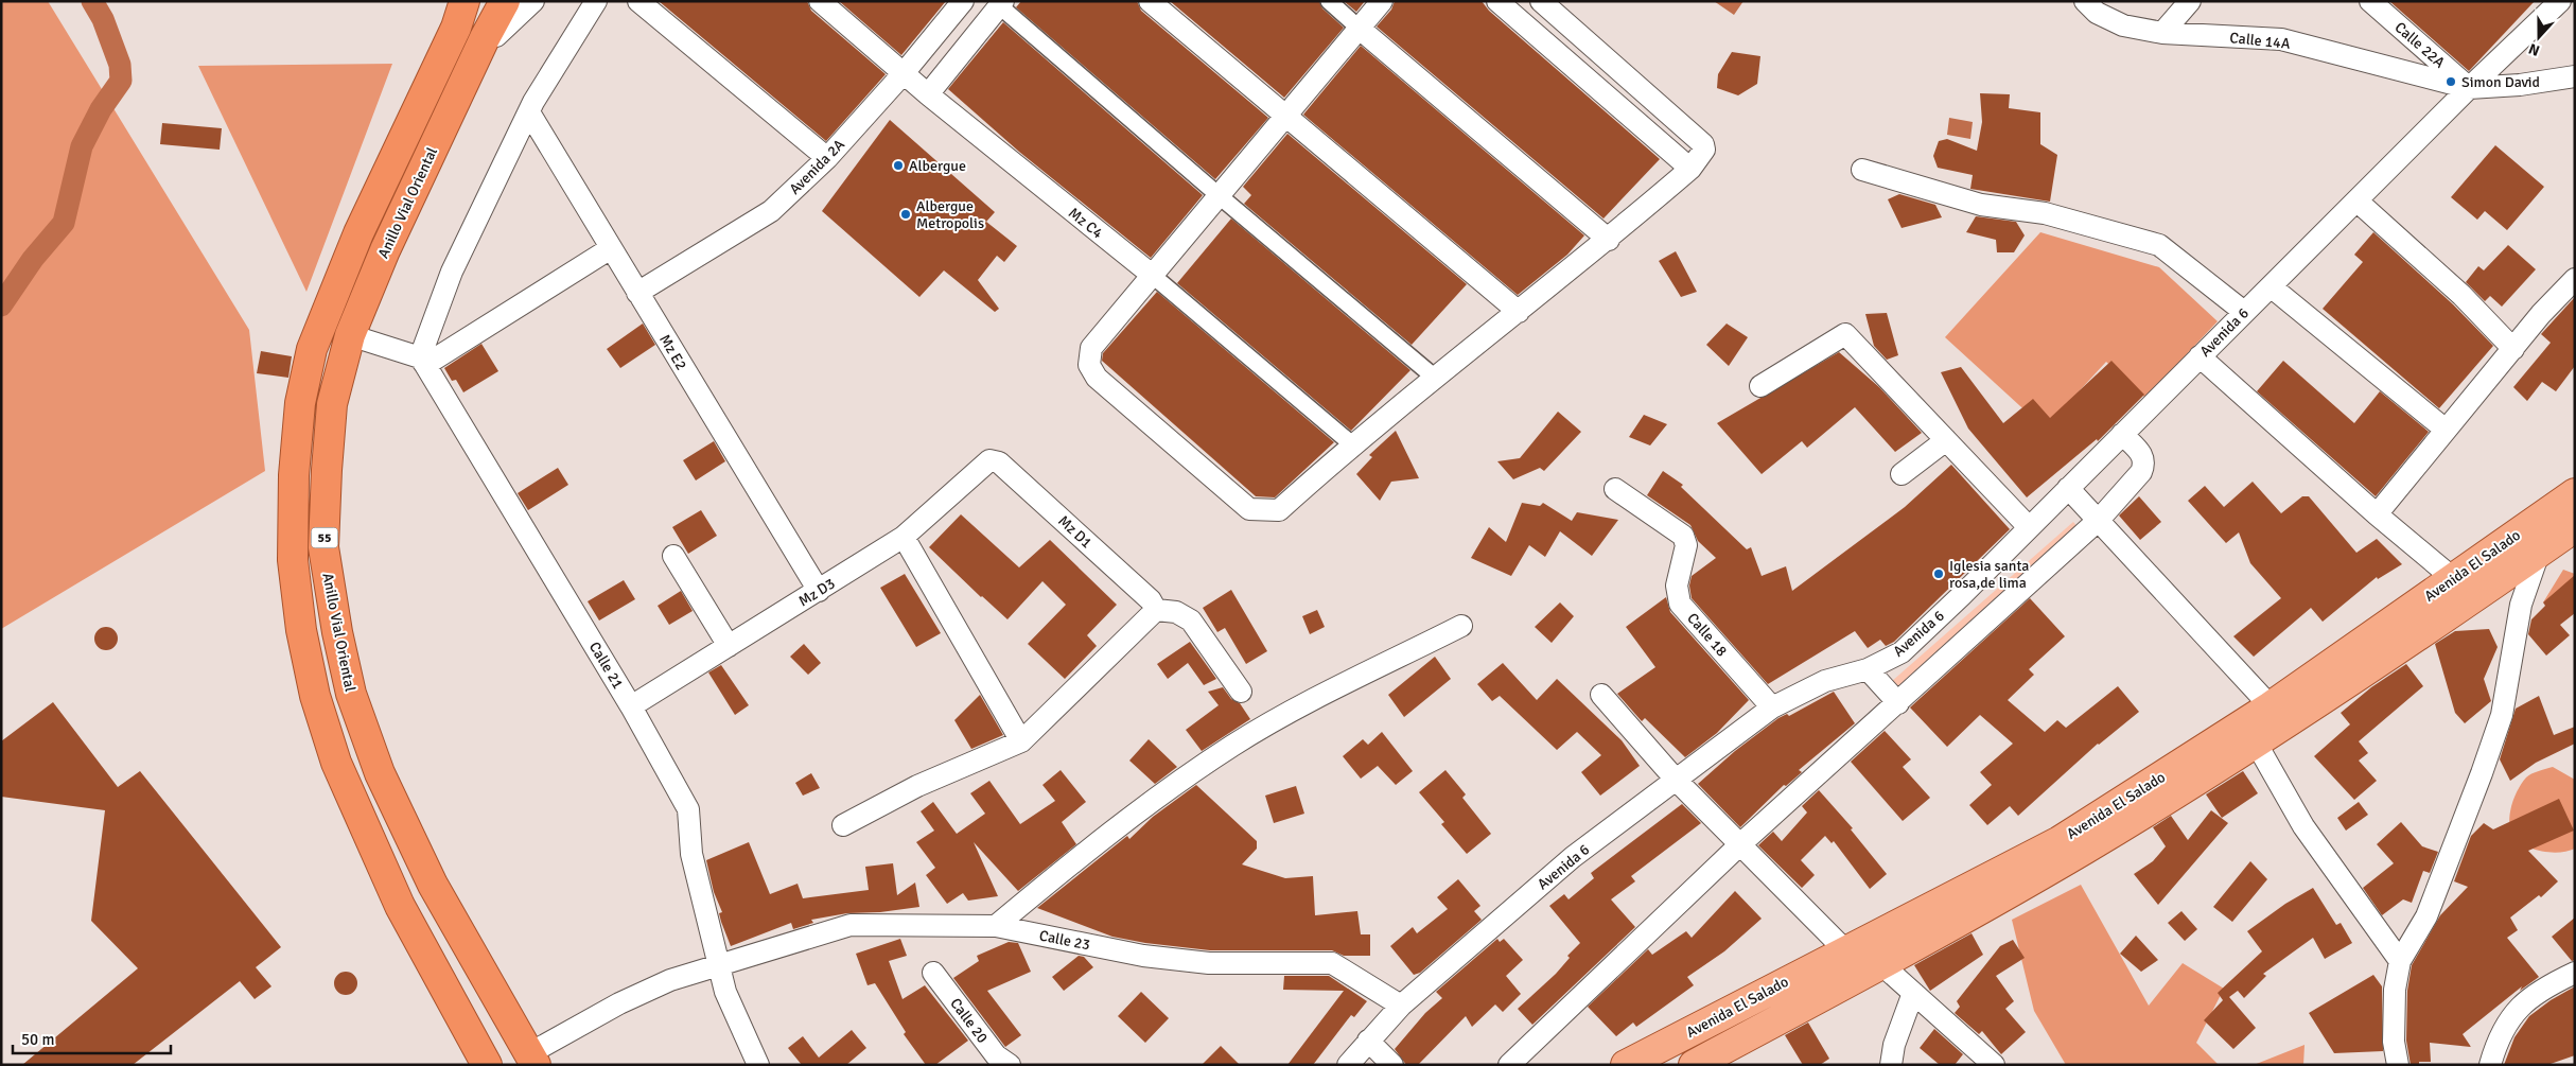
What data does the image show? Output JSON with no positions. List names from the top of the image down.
{
  "streets": {
    "highway": ["Anillo Vial Oriental", "55"],
    "main road": ["Avenida El Salado"],
    "street": [
      "Calle 14A",
      "Calle 22A",
      "Avenida 2A",
      "Mz C4",
      "Avenida 6",
      "Mz E2",
      "Mz D1",
      "Mz D3",
      "Calle 18",
      "Calle 21",
      "Calle 23",
      "Calle 20"
    ]
  },
  "crossings": [
    ["Calle 14A", "Calle 22A"],
    ["Calle 14A", "Avenida 6"],
    ["Calle 22A", "Avenida 6"],
    ["Avenida 2A", "Mz C4"],
    ["Avenida 2A", "Mz E2"],
    ["Anillo Vial Oriental", "Calle 23"],
    ["Avenida 6", "Calle 18"],
    ["Avenida 6", "Calle 23"],
    ["Mz E2", "Mz D3"],
    ["Mz D1", "Mz D3"],
    ["Mz D3", "Calle 21"],
    ["Calle 21", "Calle 23"]
  ],
  "places": [
    "Simon David",
    "Albergue",
    "Albergue Metropolis",
    "Iglesia santa rosa,de lima"
  ],
  "scale_bar": "50 m",
  "north": "bottom"
}
